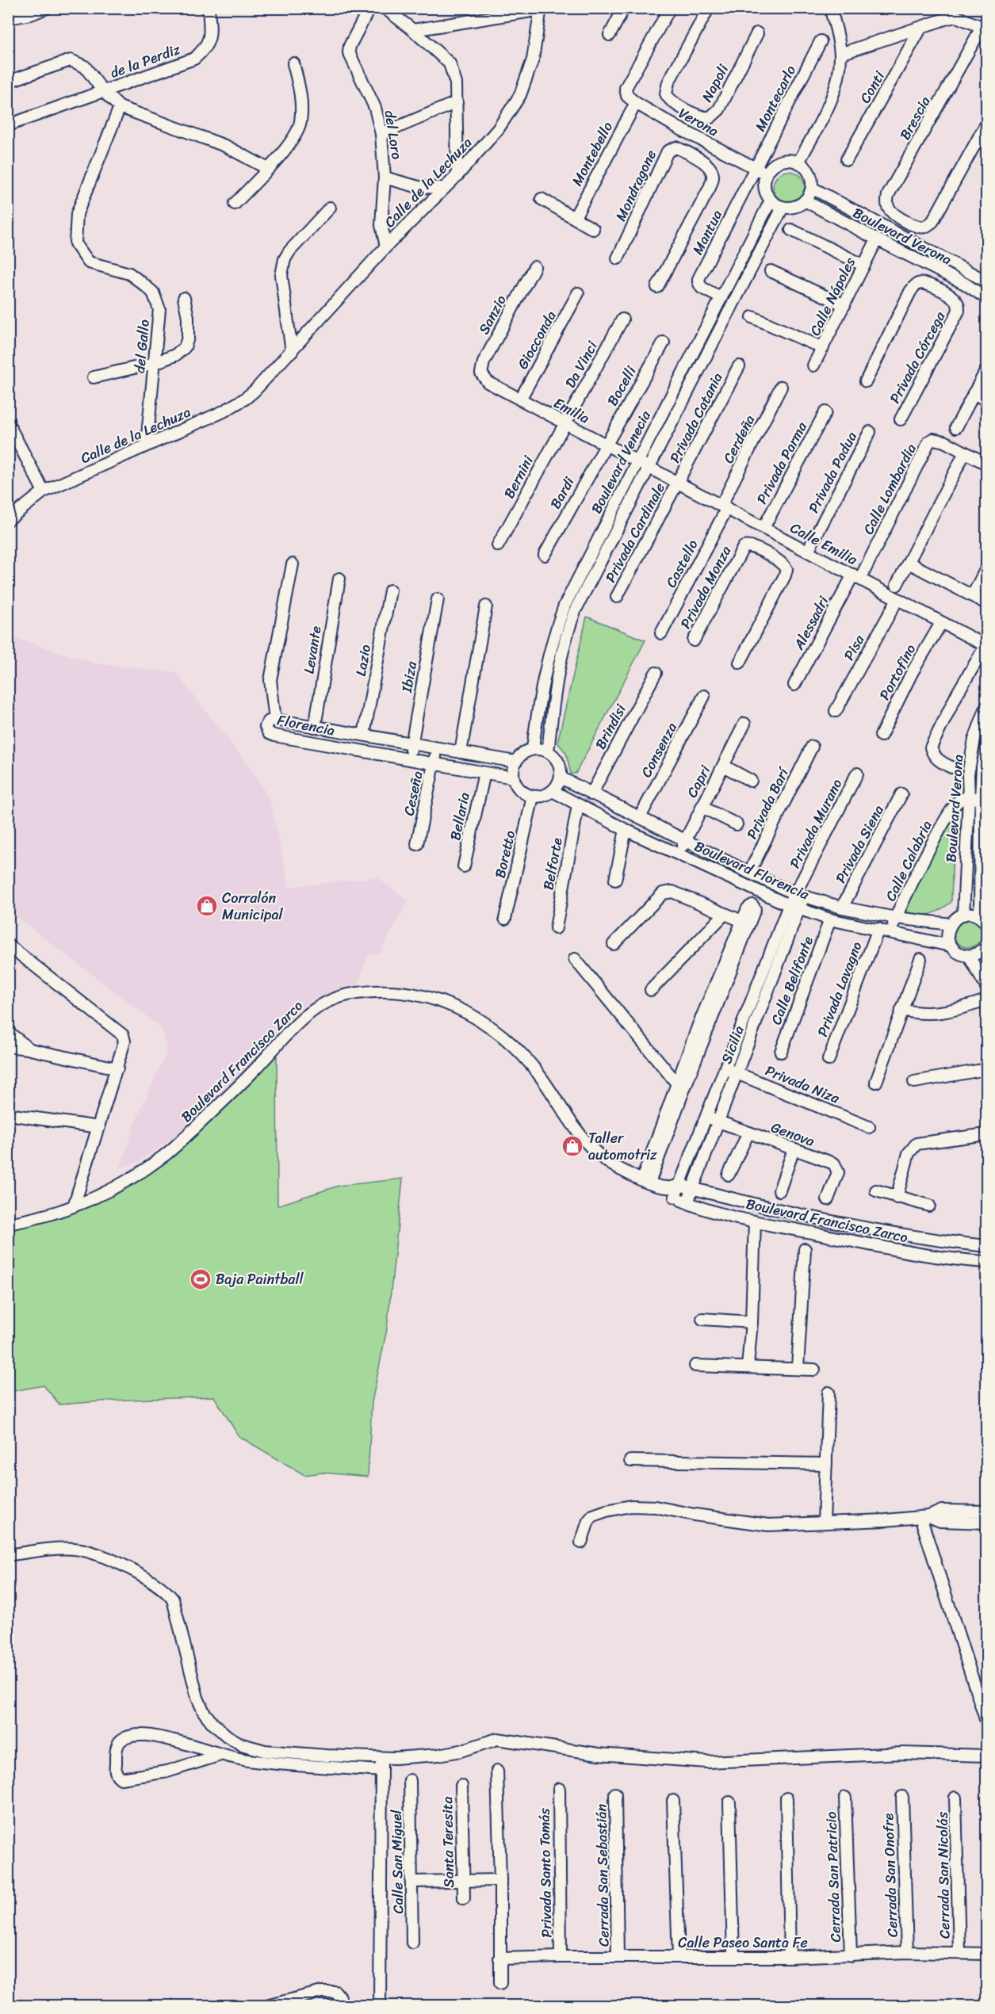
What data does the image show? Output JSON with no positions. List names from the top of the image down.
{
  "streets": {
    "street": [
      "de la Perdiz",
      "Napoli",
      "Conti",
      "Montecarlo",
      "Brescia",
      "Verona",
      "del Loro",
      "Montebello",
      "Calle de la Lechuza",
      "Mondragone",
      "Mantua",
      "Boulevard Verona",
      "Calle Nápoles",
      "Sanzio",
      "Giocconda",
      "del Gallo",
      "Privada Córcega",
      "Da Vinci",
      "Bocelli",
      "Emilia",
      "Privada Catania",
      "Cerdeña",
      "Boulevard Venecia",
      "Privada Parma",
      "Privada Padua",
      "Bernini",
      "Calle Lombardia",
      "Bardi",
      "Privada Cardinale",
      "Calle Emilia",
      "Castello",
      "Privada Monza",
      "Alessadri",
      "Pisa",
      "Levante",
      "Lazio",
      "Portofino",
      "Ibiza",
      "Florencia",
      "Brindisi",
      "Consenza",
      "Capri",
      "Ceseña",
      "Privada Barí",
      "Bellaria",
      "Privada Murano",
      "Privada Siena",
      "Boretto",
      "Calle Calabria",
      "Belforte",
      "Boulevard Florencia",
      "Calle Belifonte",
      "Privada Lavagno",
      "Sicilia",
      "Boulevard Francisco Zarco",
      "Privada Niza",
      "Genova",
      "Santa Teresita",
      "Calle San Miguel",
      "Privada Santo Tomás",
      "Cerrada San Sebastián",
      "Cerrada San Onofre",
      "Cerrada San Nicolás",
      "Cerrada San Patricio",
      "Calle Paseo Santa Fe"
    ]
  },
  "crossings": [
    ["Montecarlo", "Verona"],
    ["Montecarlo", "Mantua"],
    ["Montecarlo", "Boulevard Verona"],
    ["Montecarlo", "Boulevard Venecia"],
    ["Verona", "Montebello"],
    ["Verona", "Mantua"],
    ["Verona", "Boulevard Verona"],
    ["Verona", "Boulevard Venecia"],
    ["del Loro", "Calle de la Lechuza"],
    ["Calle de la Lechuza", "del Gallo"],
    ["Mantua", "Boulevard Verona"],
    ["Mantua", "Boulevard Venecia"],
    ["Boulevard Verona", "Calle Nápoles"],
    ["Boulevard Verona", "Privada Córcega"],
    ["Boulevard Verona", "Boulevard Venecia"],
    ["Boulevard Verona", "Calle Calabria"],
    ["Sanzio", "Emilia"],
    ["Giocconda", "Emilia"],
    ["Da Vinci", "Emilia"],
    ["Da Vinci", "Bernini"],
    ["Bocelli", "Emilia"],
    ["Bocelli", "Bardi"],
    ["Emilia", "Boulevard Venecia"],
    ["Emilia", "Bernini"],
    ["Emilia", "Bardi"],
    ["Emilia", "Calle Emilia"],
    ["Privada Catania", "Privada Cardinale"],
    ["Privada Catania", "Calle Emilia"],
    ["Cerdeña", "Calle Emilia"],
    ["Cerdeña", "Castello"],
    ["Boulevard Venecia", "Calle Emilia"],
    ["Boulevard Venecia", "Florencia"],
    ["Boulevard Venecia", "Boretto"],
    ["Boulevard Venecia", "Boulevard Florencia"],
    ["Privada Parma", "Calle Emilia"],
    ["Privada Padua", "Calle Emilia"],
    ["Calle Lombardia", "Calle Emilia"],
    ["Calle Lombardia", "Alessadri"],
    ["Privada Cardinale", "Calle Emilia"],
    ["Calle Emilia", "Castello"],
    ["Calle Emilia", "Alessadri"],
    ["Calle Emilia", "Pisa"],
    ["Calle Emilia", "Portofino"],
    ["Levante", "Florencia"],
    ["Lazio", "Florencia"],
    ["Ibiza", "Florencia"],
    ["Florencia", "Ceseña"],
    ["Florencia", "Bellaria"],
    ["Florencia", "Boretto"],
    ["Florencia", "Boulevard Florencia"],
    ["Brindisi", "Boulevard Florencia"],
    ["Consenza", "Boulevard Florencia"],
    ["Capri", "Boulevard Florencia"],
    ["Privada Barí", "Boulevard Florencia"],
    ["Privada Murano", "Boulevard Florencia"],
    ["Privada Murano", "Sicilia"],
    ["Privada Siena", "Boulevard Florencia"],
    ["Boretto", "Boulevard Florencia"],
    ["Calle Calabria", "Boulevard Florencia"],
    ["Belforte", "Boulevard Florencia"],
    ["Boulevard Florencia", "Calle Belifonte"],
    ["Boulevard Florencia", "Privada Lavagno"],
    ["Boulevard Florencia", "Sicilia"],
    ["Sicilia", "Boulevard Francisco Zarco"],
    ["Sicilia", "Privada Niza"],
    ["Sicilia", "Genova"],
    ["Privada Santo Tomás", "Calle Paseo Santa Fe"],
    ["Cerrada San Sebastián", "Calle Paseo Santa Fe"],
    ["Cerrada San Onofre", "Calle Paseo Santa Fe"],
    ["Cerrada San Nicolás", "Calle Paseo Santa Fe"],
    ["Cerrada San Patricio", "Calle Paseo Santa Fe"]
  ],
  "places": {
    "shop": ["Corralón Municipal", "Taller automotriz"],
    "sports": ["Baja Paintball"]
  }
}
